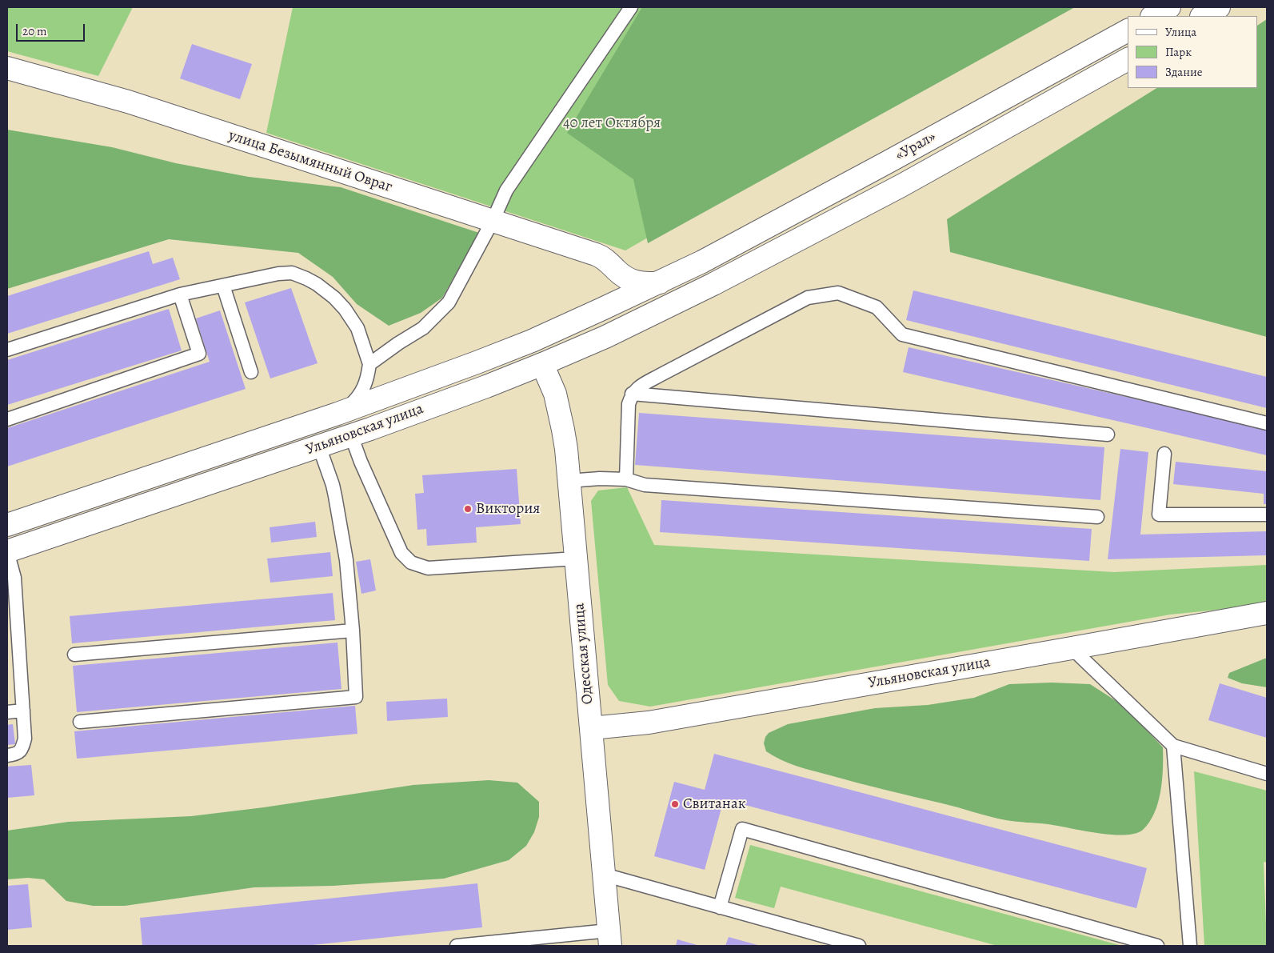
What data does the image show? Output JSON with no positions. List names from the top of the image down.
{
  "streets": {
    "main road": [
      "«Урал»",
      "улица Безымянный Овраг",
      "Ульяновская улица",
      "Одесская улица"
    ]
  },
  "crossings": [
    ["«Урал»", "Ульяновская улица"],
    ["улица Безымянный Овраг", "Ульяновская улица"],
    ["Ульяновская улица", "Одесская улица"]
  ],
  "parks": ["40 лет Октября"],
  "places": ["Виктория", "Свитанак"],
  "legend": ["Улица", "Парк", "Здание"],
  "scale_bar": "20 m"
}
